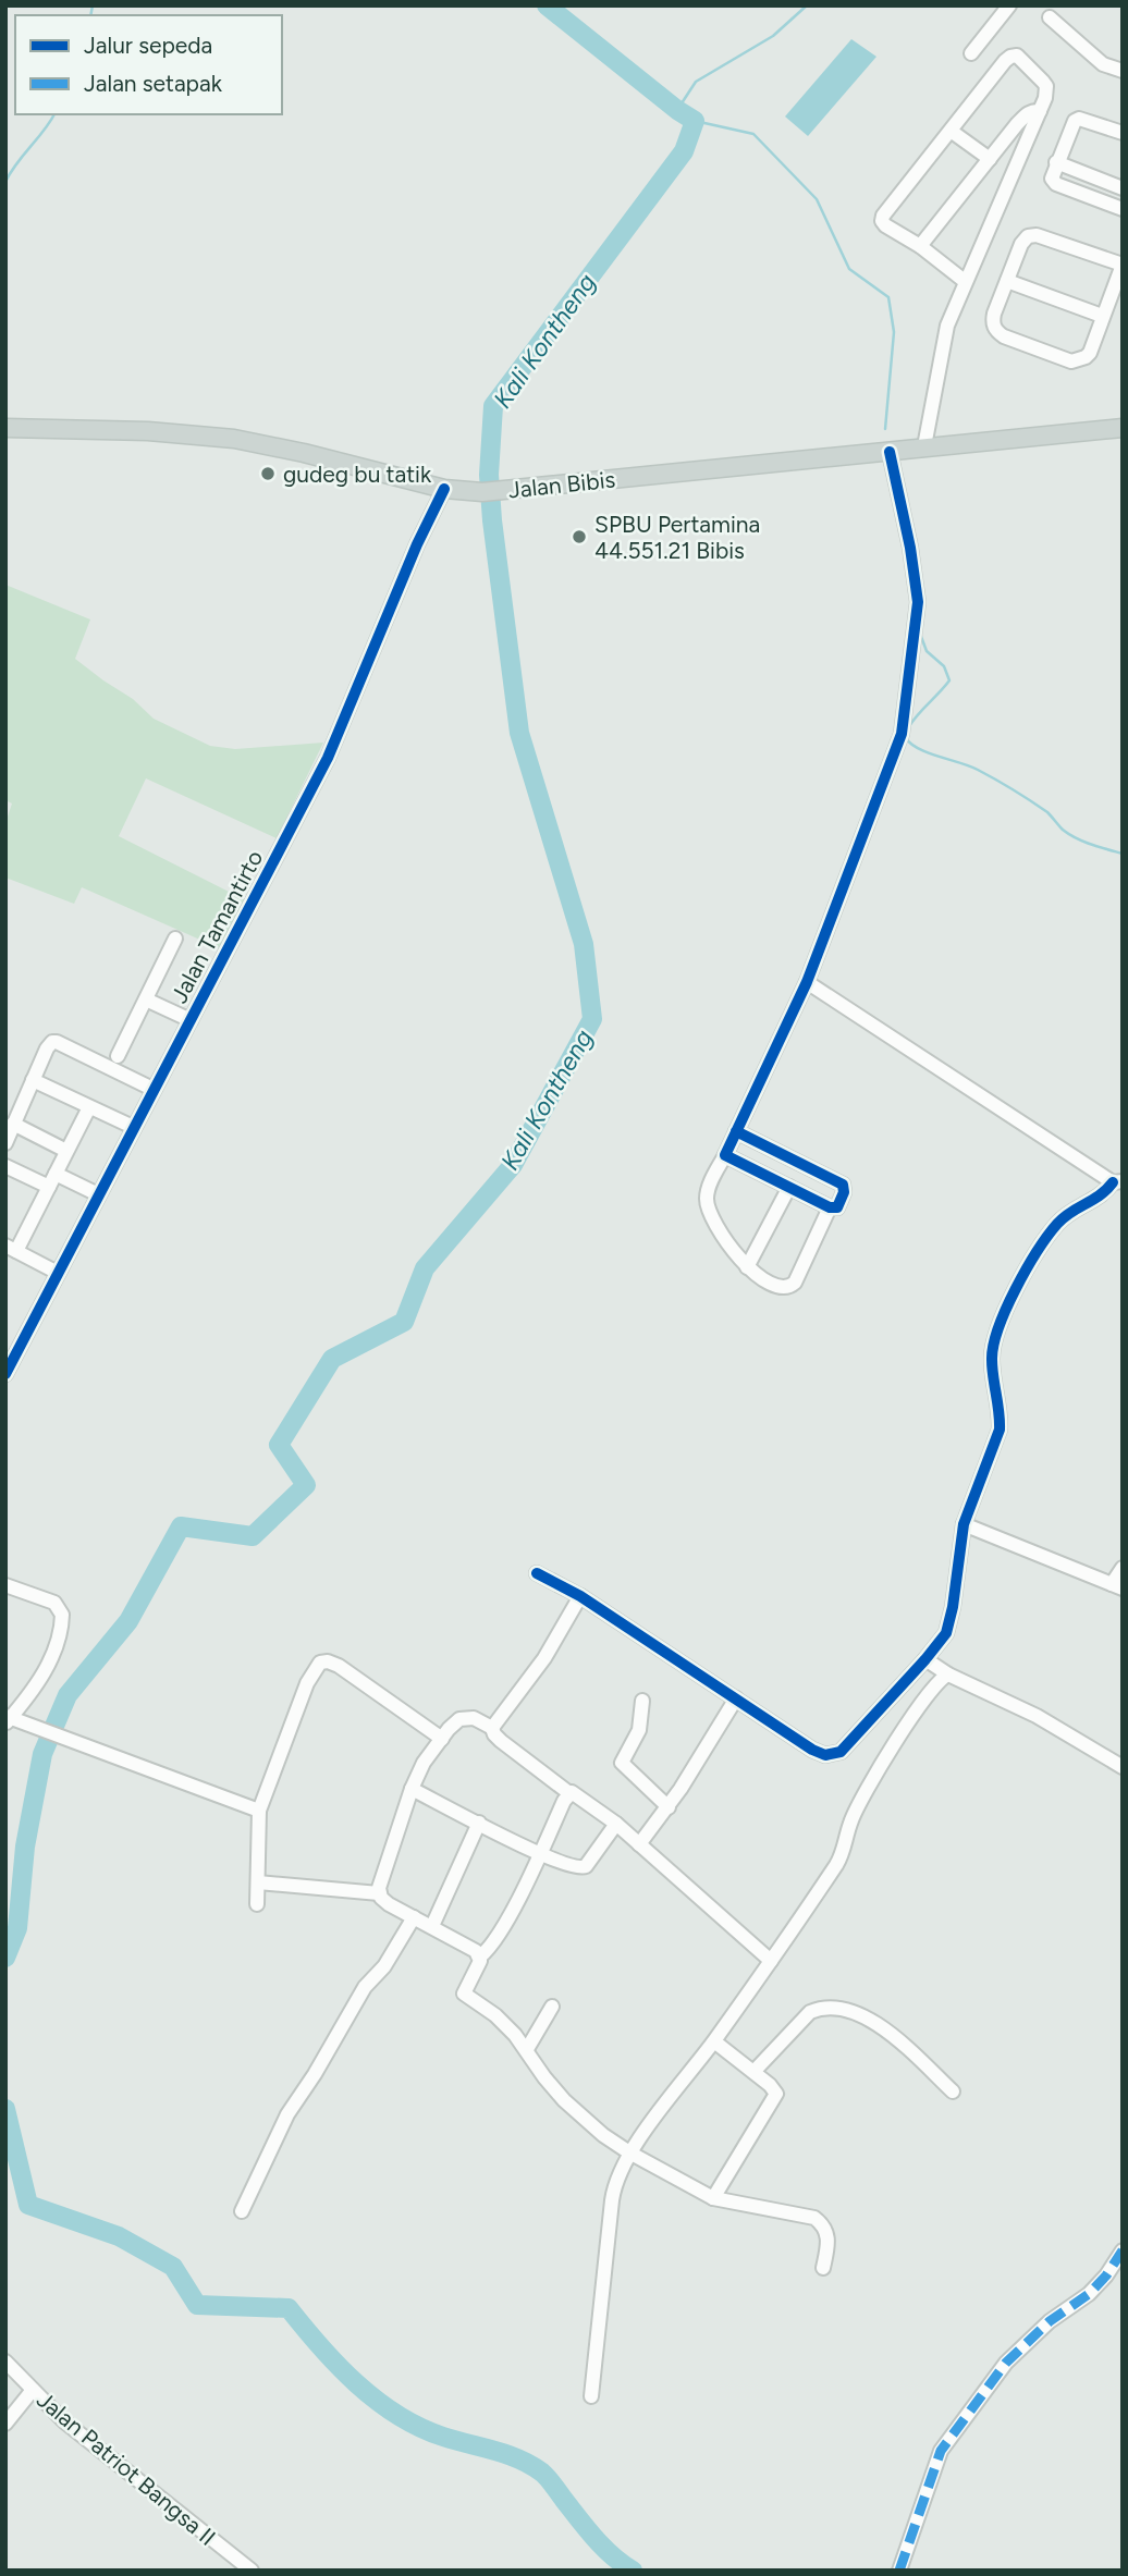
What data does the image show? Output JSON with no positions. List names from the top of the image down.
{
  "streets": {
    "main road": ["Jalan Bibis"],
    "street": ["Jalan Tamantirto", "Jalan Patriot Bangsa II"]
  },
  "crossings": [
    ["Jalan Bibis", "Jalan Tamantirto"]
  ],
  "water": ["Kali Kontheng"],
  "places": ["gudeg bu tatik", "SPBU Pertamina 44.551.21 Bibis"],
  "legend": ["Jalur sepeda", "Jalan setapak"]
}
